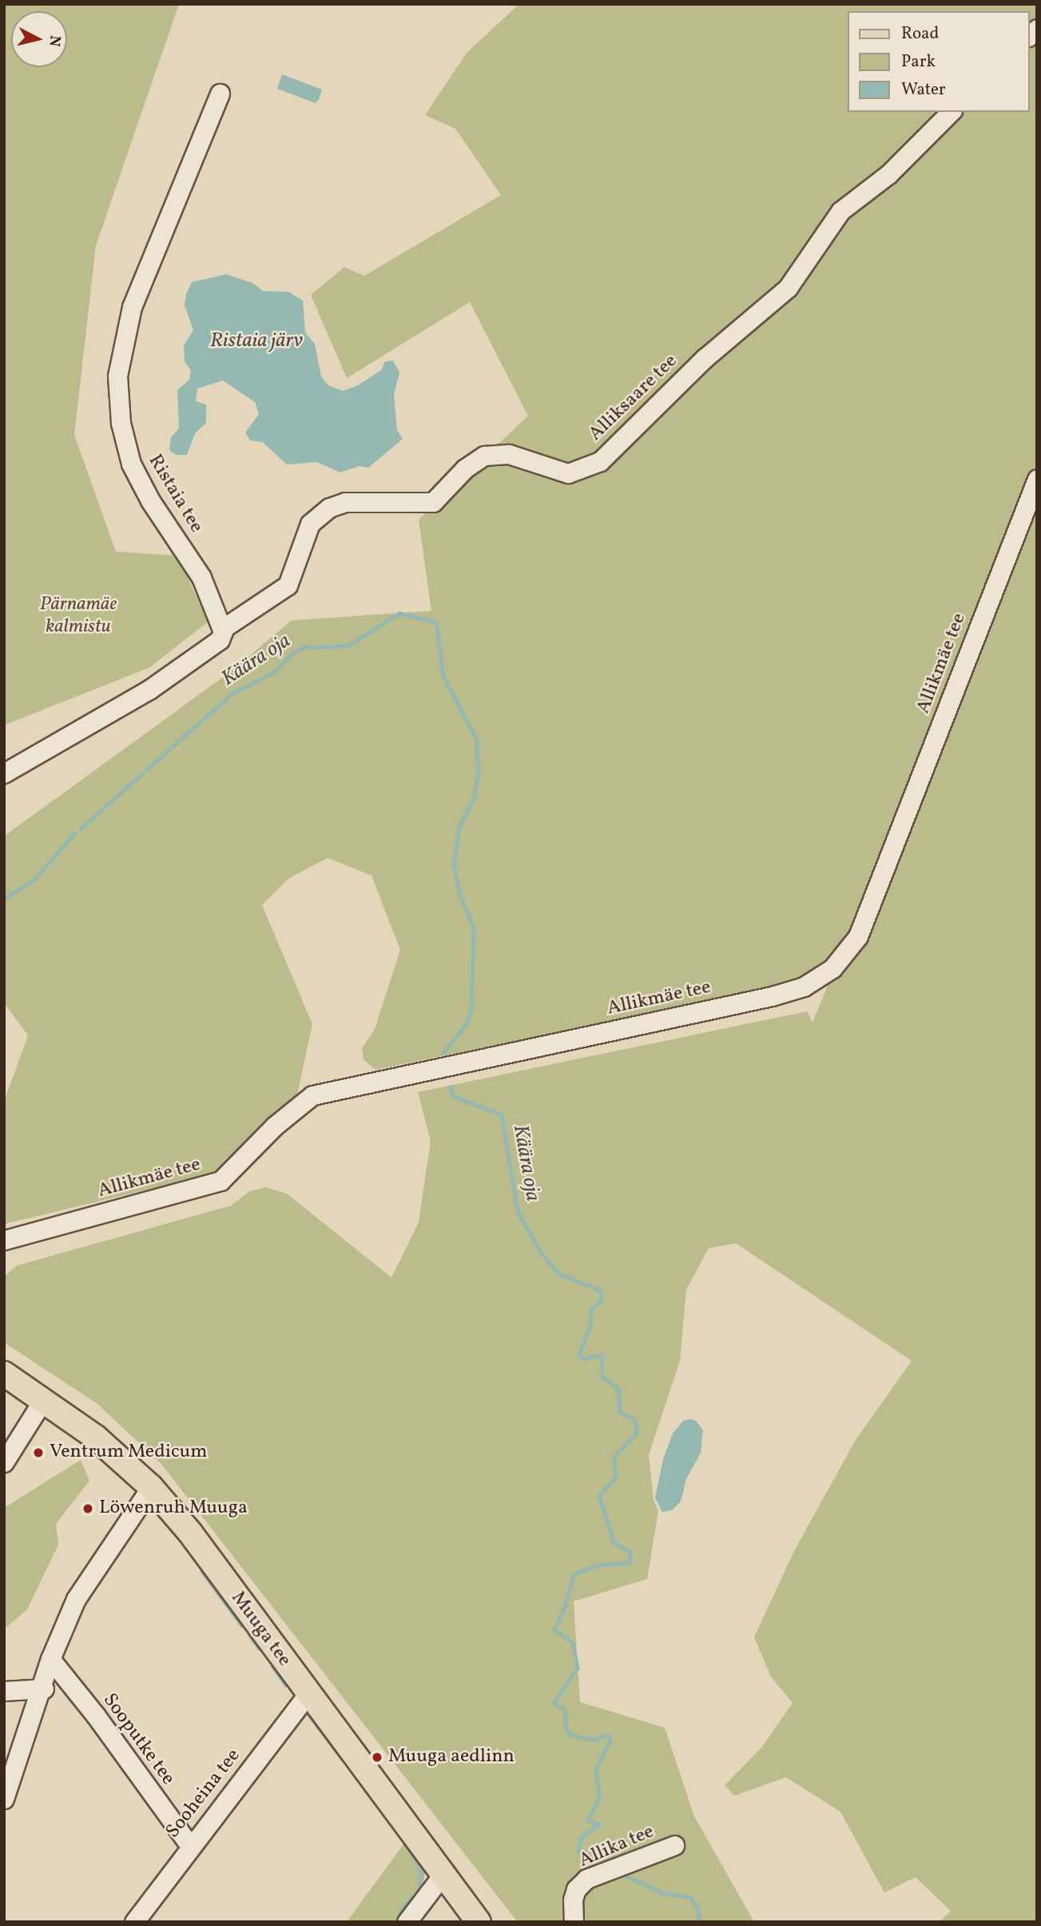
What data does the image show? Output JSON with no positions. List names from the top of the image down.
{
  "streets": {
    "main road": ["Muuga tee"],
    "street": [
      "Alliksaare tee",
      "Ristaia tee",
      "Allikmäe tee",
      "Sooputke tee",
      "Sooheina tee",
      "Allika tee"
    ]
  },
  "crossings": [
    ["Alliksaare tee", "Ristaia tee"],
    ["Muuga tee", "Sooheina tee"],
    ["Sooputke tee", "Sooheina tee"]
  ],
  "water": ["Ristaia järv", "Käära oja"],
  "parks": ["Pärnamäe kalmistu"],
  "places": ["Ventrum Medicum", "Löwenruh Muuga", "Muuga aedlinn"],
  "legend": ["Road", "Park", "Water"],
  "north": "right"
}
